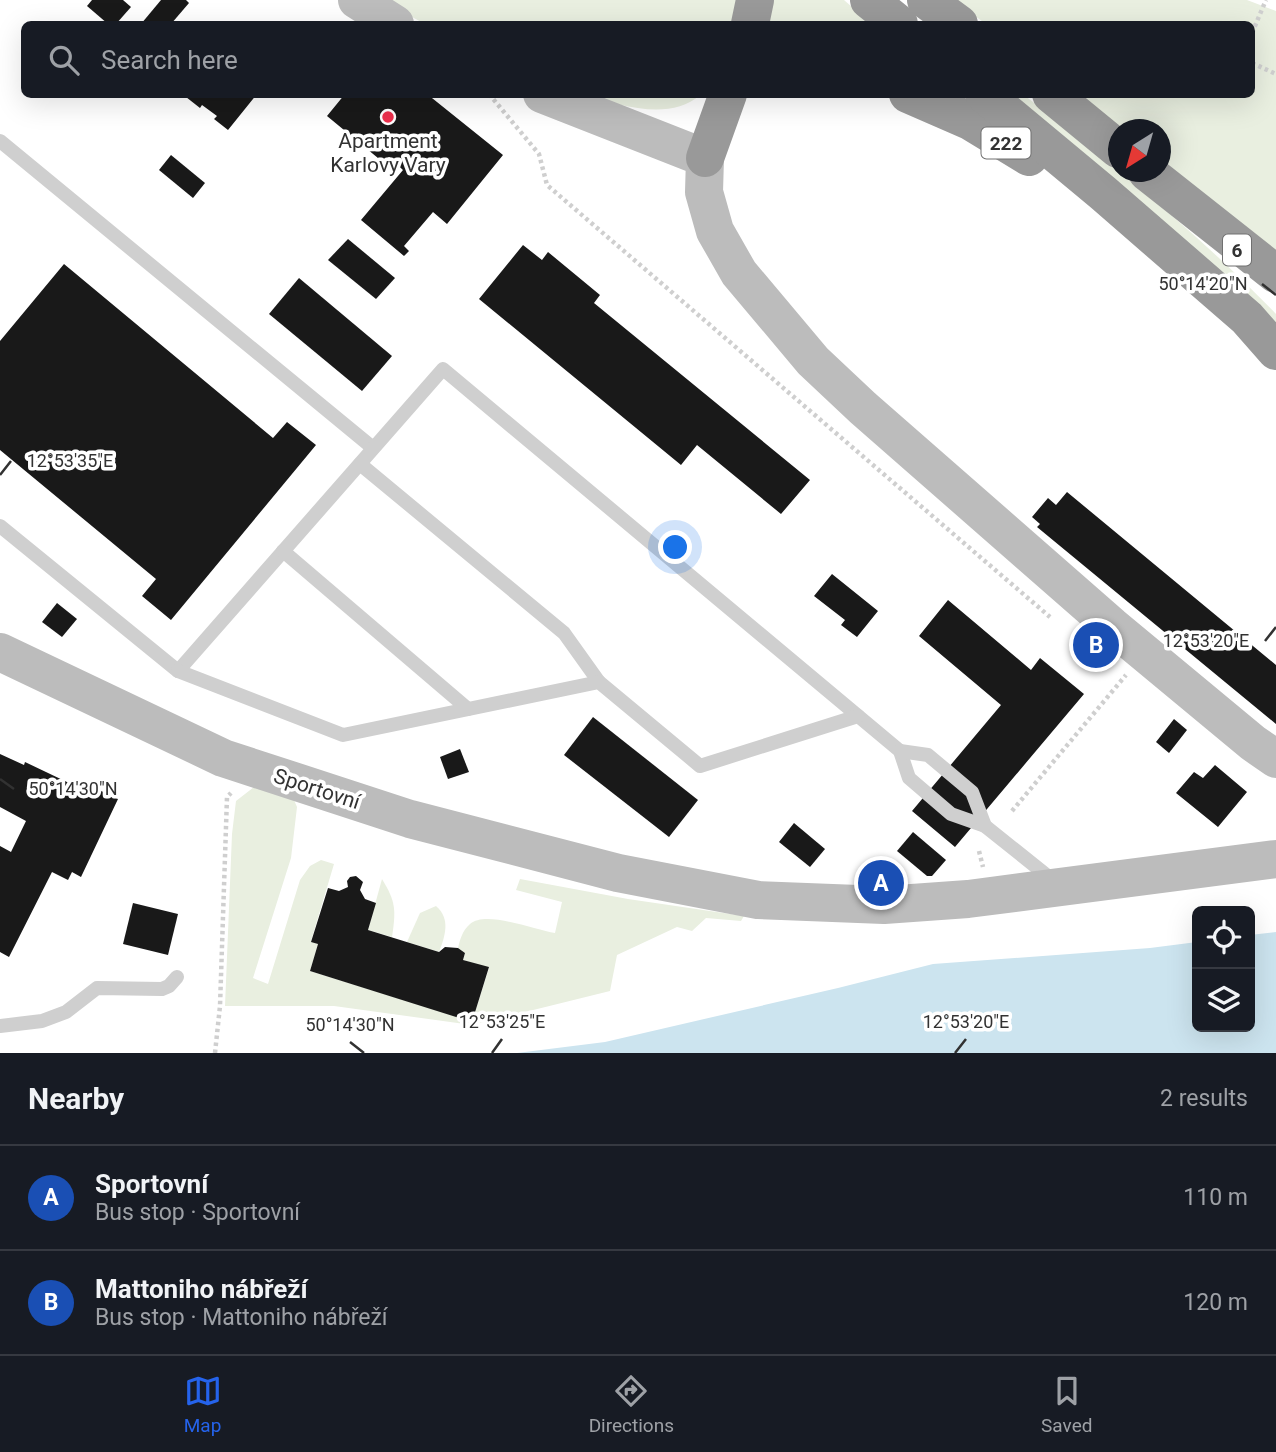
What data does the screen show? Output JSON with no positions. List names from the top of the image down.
{
  "streets": {
    "highway": ["222", "6"],
    "street": ["Sportovní"]
  },
  "crossings": [
    ["222", "6"]
  ],
  "places": ["Apartment Karlovy Vary"],
  "north": "bottom left",
  "page": {
    "search": "Search here",
    "pins": ["B", "A"],
    "heading": ["Nearby", "2 results"],
    "list": [
      {
        "mark": "A",
        "name": "Sportovní",
        "note": "Bus stop · Sportovní",
        "value": "110 m"
      },
      {
        "mark": "B",
        "name": "Mattoniho nábřeží",
        "note": "Bus stop · Mattoniho nábřeží",
        "value": "120 m"
      }
    ],
    "nav": ["Map", "Directions", "Saved"]
  },
  "coordinates": [
    "50°14'20\"N",
    "12°53'35\"E",
    "12°53'20\"E",
    "50°14'30\"N",
    "12°53'25\"E"
  ]
}
